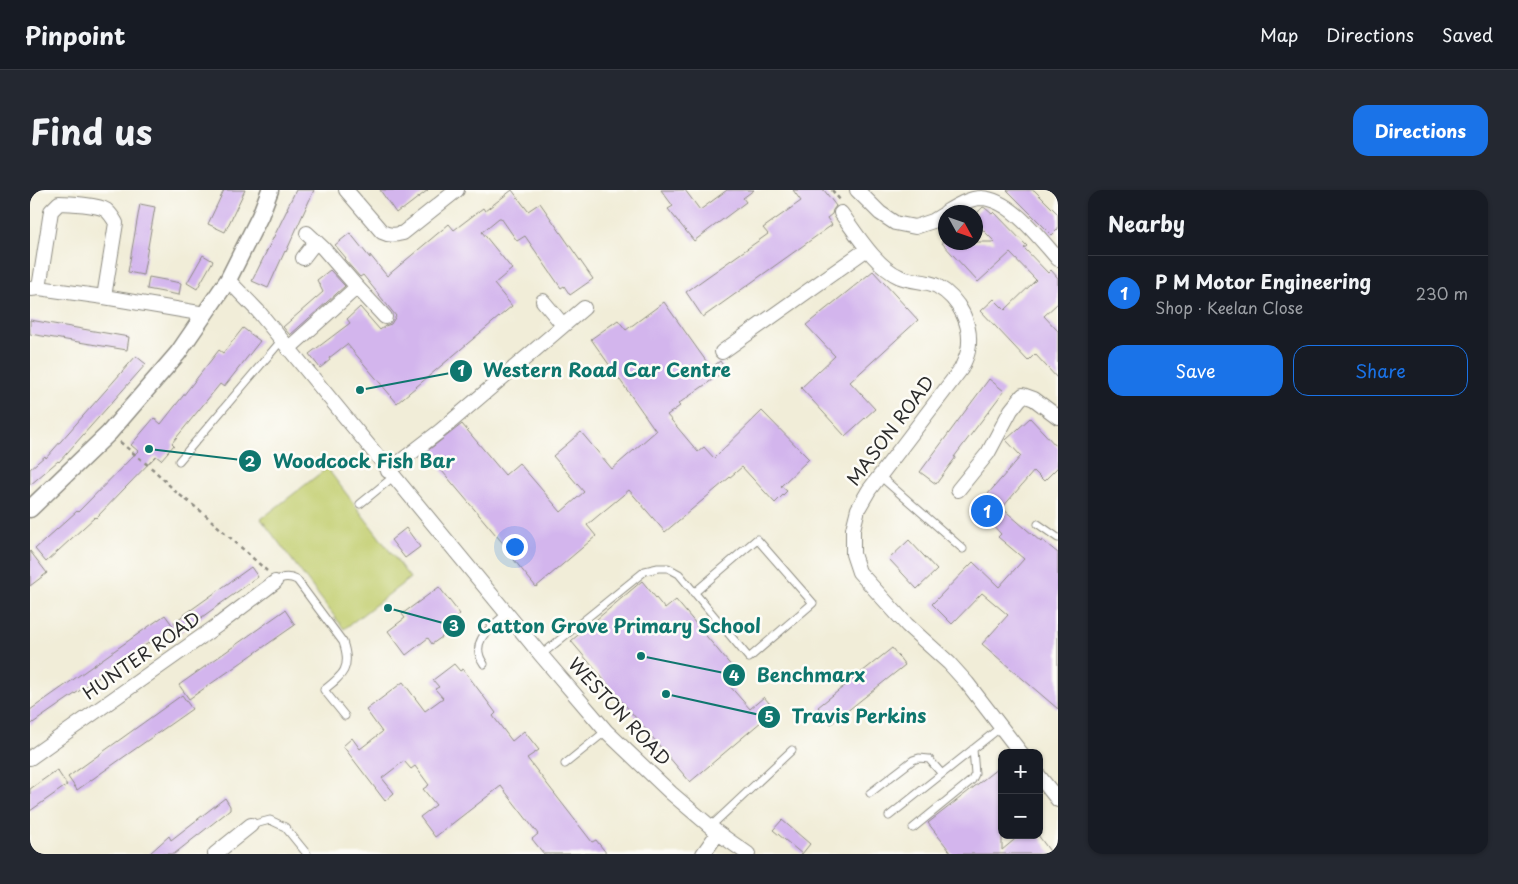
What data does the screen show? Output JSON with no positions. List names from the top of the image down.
{
  "streets": {
    "street": ["MASON ROAD", "HUNTER ROAD", "WESTON ROAD"]
  },
  "places": [
    "Western Road Car Centre",
    "Woodcock Fish Bar",
    "Catton Grove Primary School",
    "Benchmarx",
    "Travis Perkins"
  ],
  "north": "bottom right",
  "page": {
    "header": "Pinpoint",
    "nav": ["Map", "Directions", "Saved"],
    "title": "Find us",
    "buttons": [
      "Directions",
      ["Save", "Share"]
    ],
    "heading": "Nearby",
    "list": [
      {
        "mark": "1",
        "name": "P M Motor Engineering",
        "note": "Shop · Keelan Close",
        "value": "230 m"
      }
    ],
    "pins": "1",
    "map_buttons": ["+", "−"]
  }
}
